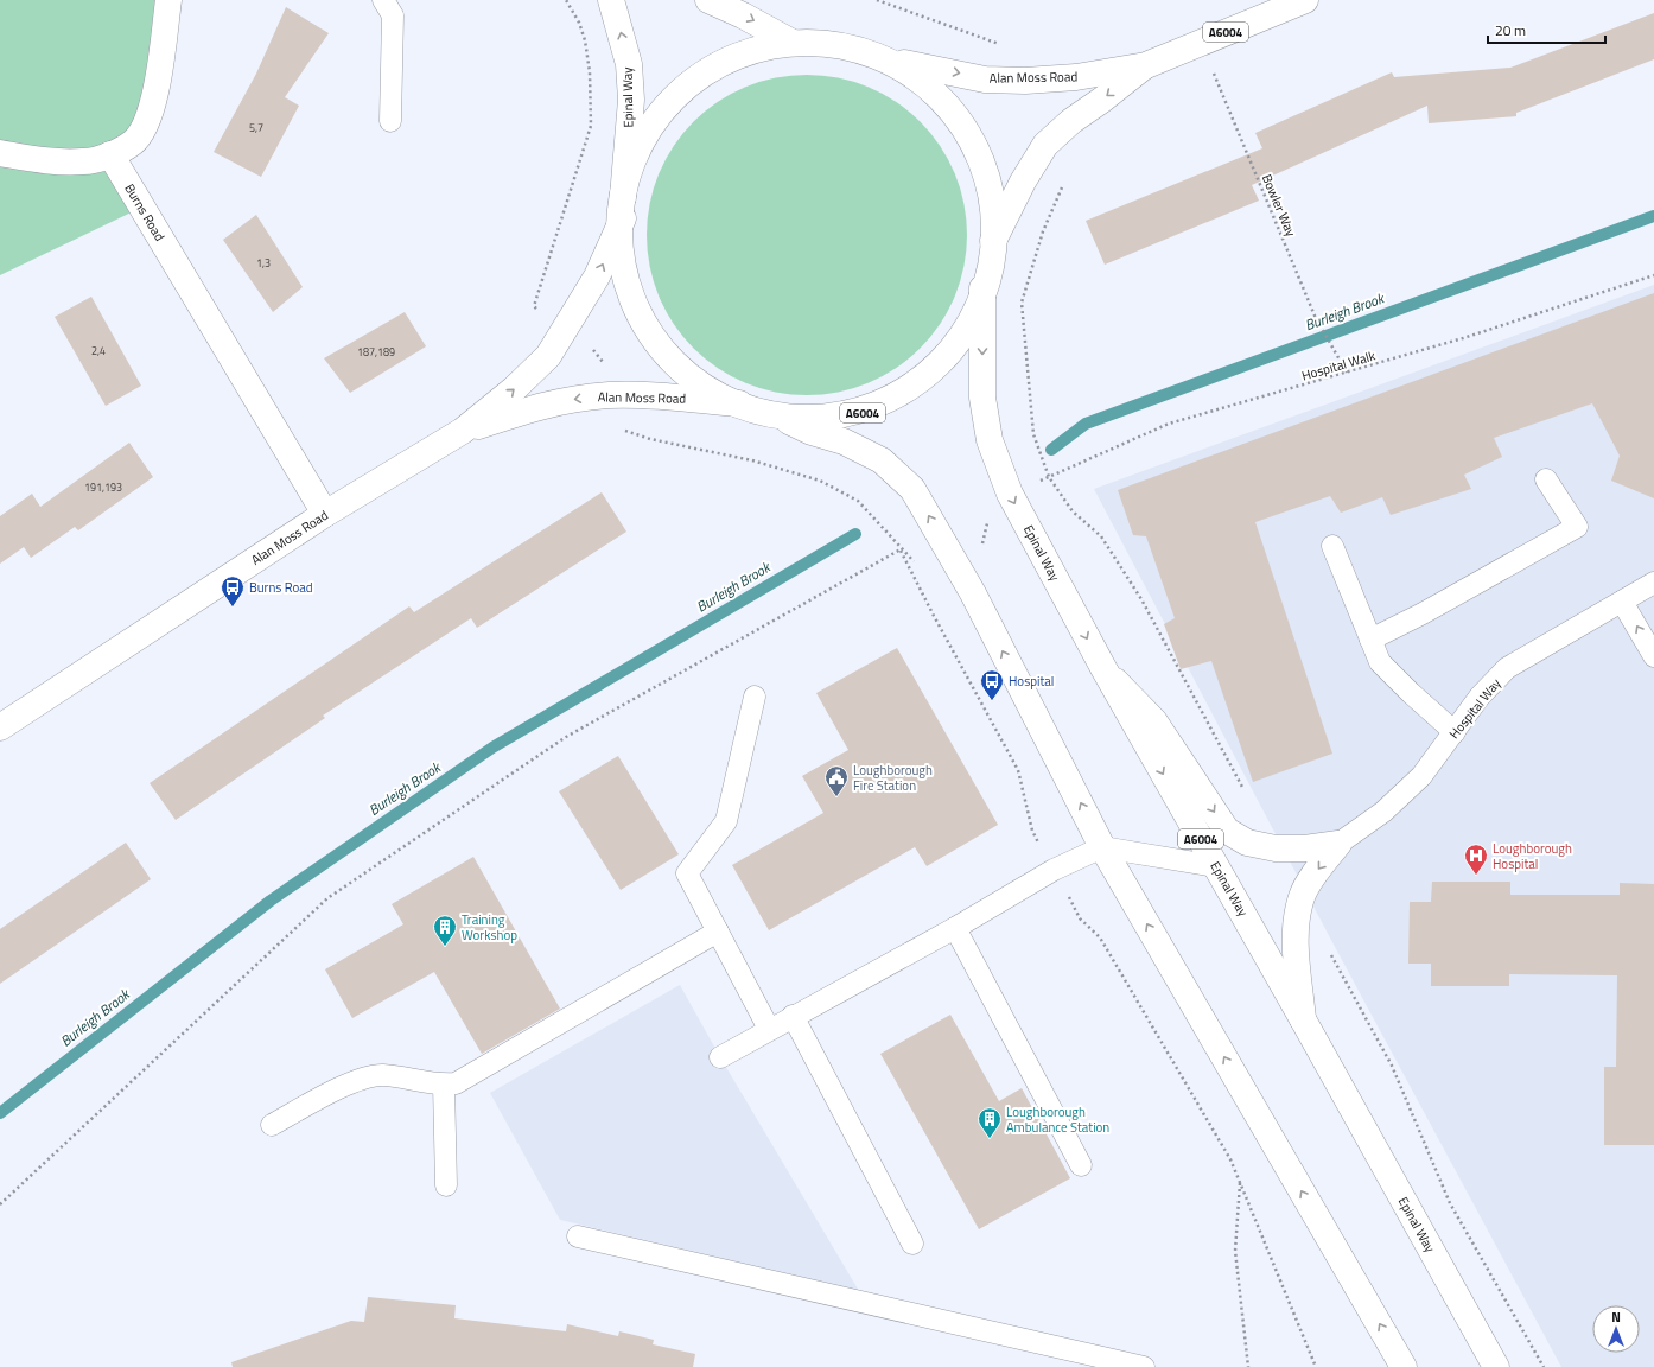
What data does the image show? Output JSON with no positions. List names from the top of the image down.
{
  "streets": {
    "main road": [
      "A6004",
      "Alan Moss Road",
      "Epinal Way",
      "Burns Road",
      "Hospital Way"
    ],
    "path": ["Bowler Way", "Hospital Walk"]
  },
  "crossings": [
    ["A6004", "Alan Moss Road"],
    ["A6004", "Epinal Way"],
    ["Alan Moss Road", "Epinal Way"],
    ["Alan Moss Road", "Bowler Way"],
    ["Alan Moss Road", "Burns Road"],
    ["Epinal Way", "Hospital Way"],
    ["Bowler Way", "Hospital Walk"]
  ],
  "water": ["Burleigh Brook"],
  "places": {
    "bus stop": ["Burns Road", "Hospital"],
    "public building": ["Loughborough Fire Station"],
    "hospital": ["Loughborough Hospital"],
    "building": ["Training Workshop", "Loughborough Ambulance Station"]
  },
  "house_numbers": [
    "5,7",
    "1,3",
    "2,4",
    "187,189",
    "191,193"
  ],
  "scale_bar": "20 m",
  "north": "top"
}
